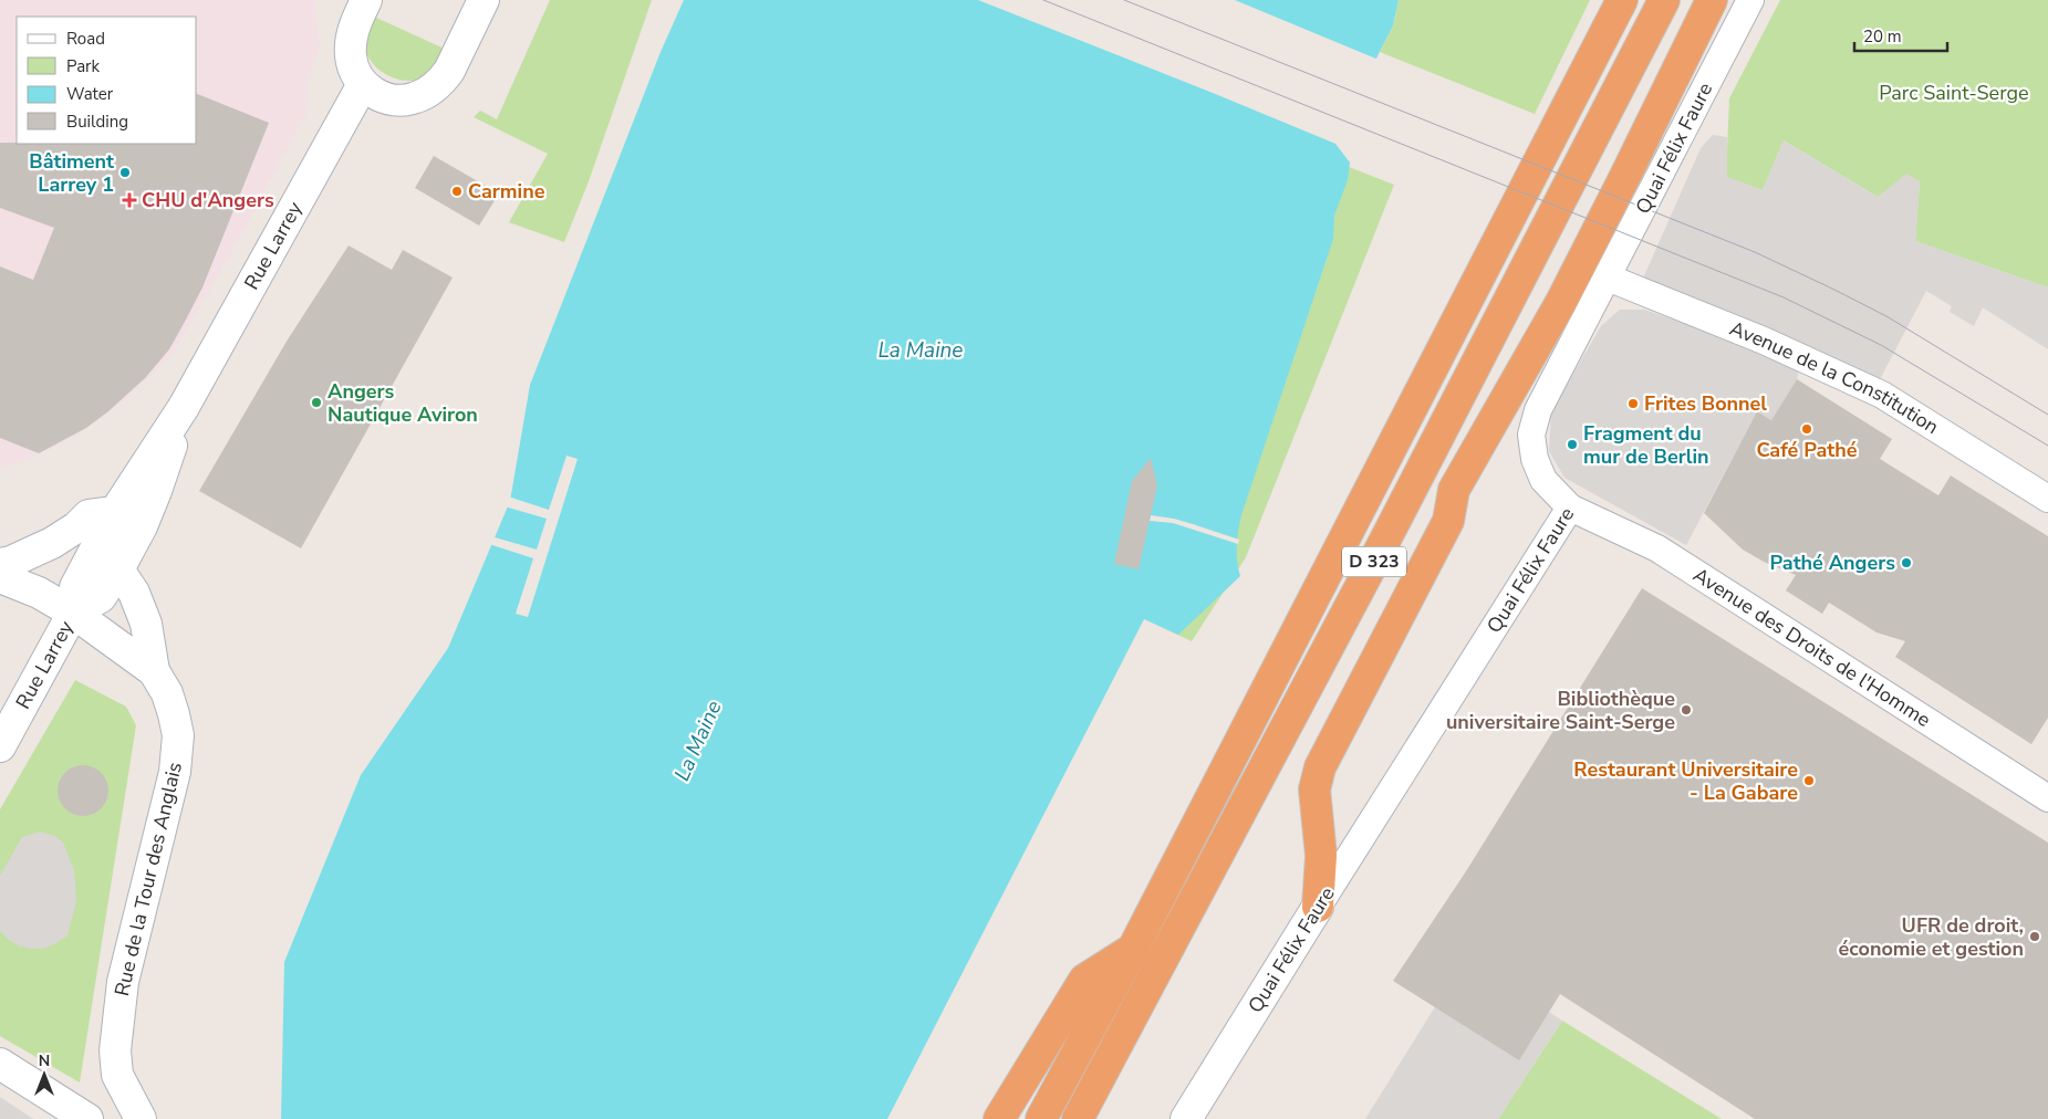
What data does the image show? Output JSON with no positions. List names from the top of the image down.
{
  "streets": {
    "highway": ["D 323"],
    "street": [
      "Quai Félix Faure",
      "Rue Larrey",
      "Avenue de la Constitution",
      "Avenue des Droits de l'Homme",
      "Rue de la Tour des Anglais"
    ]
  },
  "crossings": [
    ["Quai Félix Faure", "Avenue de la Constitution"],
    ["Quai Félix Faure", "Avenue des Droits de l'Homme"],
    ["Rue Larrey", "Rue de la Tour des Anglais"]
  ],
  "water": ["La Maine"],
  "parks": ["Parc Saint-Serge"],
  "places": {
    "other": [
      "Bâtiment Larrey 1",
      "Carmine",
      "Angers Nautique Aviron",
      "Frites Bonnel",
      "Café Pathé",
      "Fragment du mur de Berlin",
      "Pathé Angers",
      "Bibliothèque universitaire Saint-Serge",
      "Restaurant Universitaire - La Gabare",
      "UFR de droit, économie et gestion"
    ],
    "health": ["CHU d'Angers"]
  },
  "legend": [
    "Road",
    "Park",
    "Water",
    "Building"
  ],
  "scale_bar": "20 m",
  "north": "top"
}
